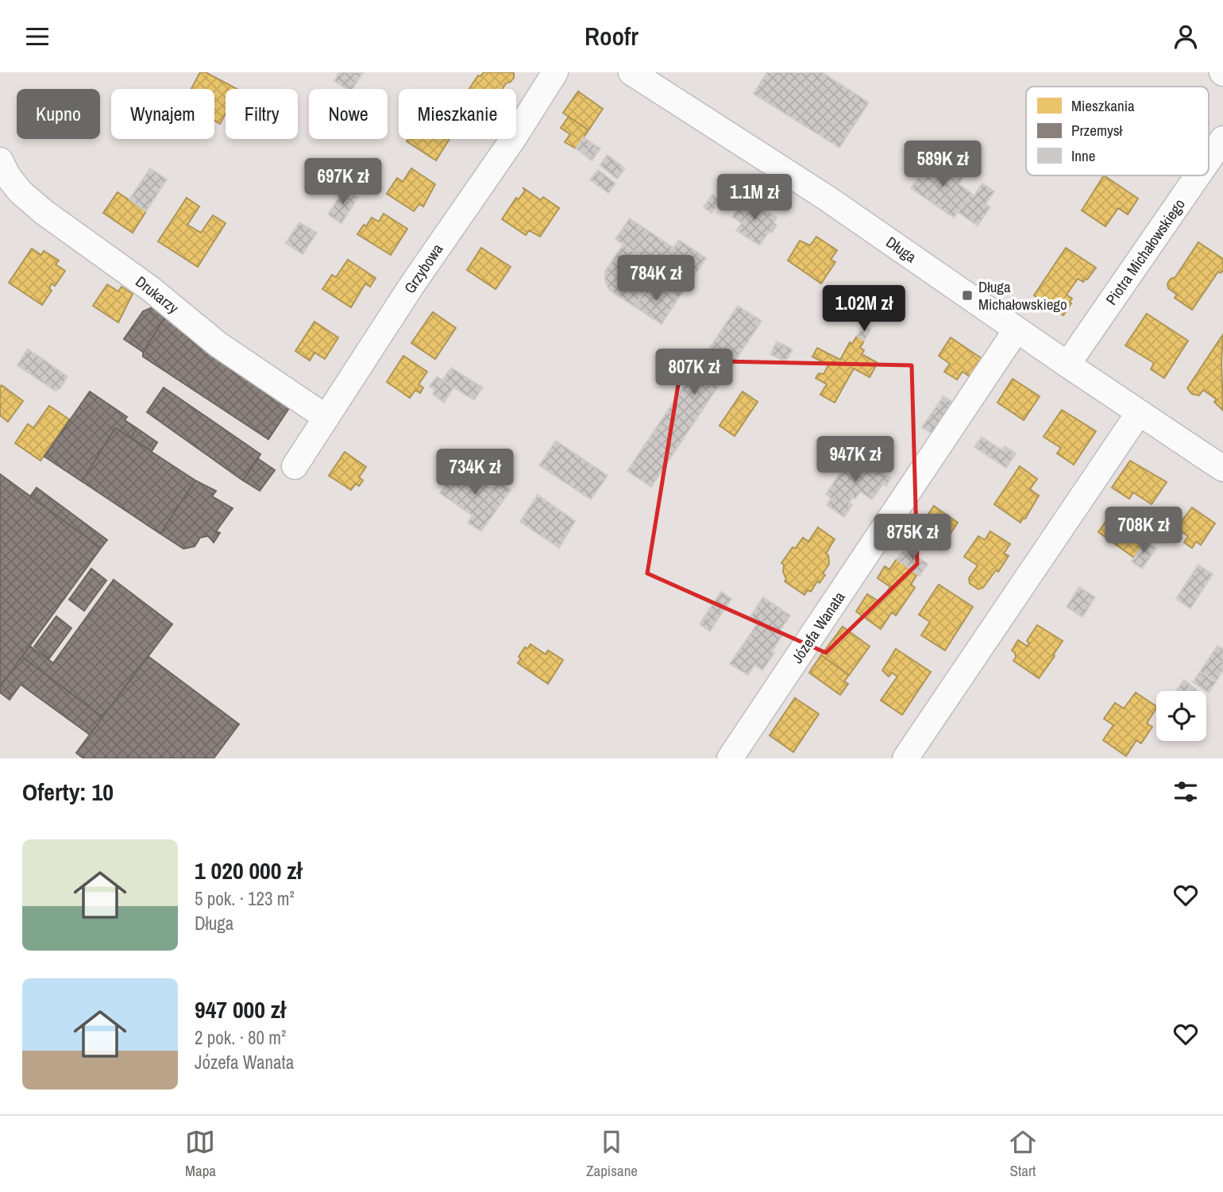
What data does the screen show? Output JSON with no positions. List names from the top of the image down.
{
  "streets": {
    "street": [
      "Długa",
      "Piotra Michałowskiego",
      "Grzybowa",
      "Drukarzy",
      "Józefa Wanata"
    ]
  },
  "crossings": [
    ["Długa", "Piotra Michałowskiego"],
    ["Długa", "Józefa Wanata"],
    ["Grzybowa", "Drukarzy"]
  ],
  "places": {
    "transit": ["Długa Michałowskiego"]
  },
  "legend": ["Mieszkania", "Przemysł", "Inne"],
  "page": {
    "header": "Roofr",
    "chip": [
      "Kupno",
      "Wynajem",
      "Filtry",
      "Nowe",
      "Mieszkanie"
    ],
    "price": [
      "589K zł",
      "697K zł",
      "1.1M zł",
      "784K zł",
      "1.02M zł",
      "807K zł",
      "947K zł",
      "734K zł",
      "708K zł",
      "875K zł"
    ],
    "heading": "Oferty: 10",
    "list": [
      {
        "name": "1 020 000 zł",
        "note": "5 pok. · 123 m² · Długa"
      },
      {
        "name": "947 000 zł",
        "note": "2 pok. · 80 m² · Józefa Wanata"
      }
    ],
    "tabs": ["Mapa", "Zapisane", "Start"]
  }
}
